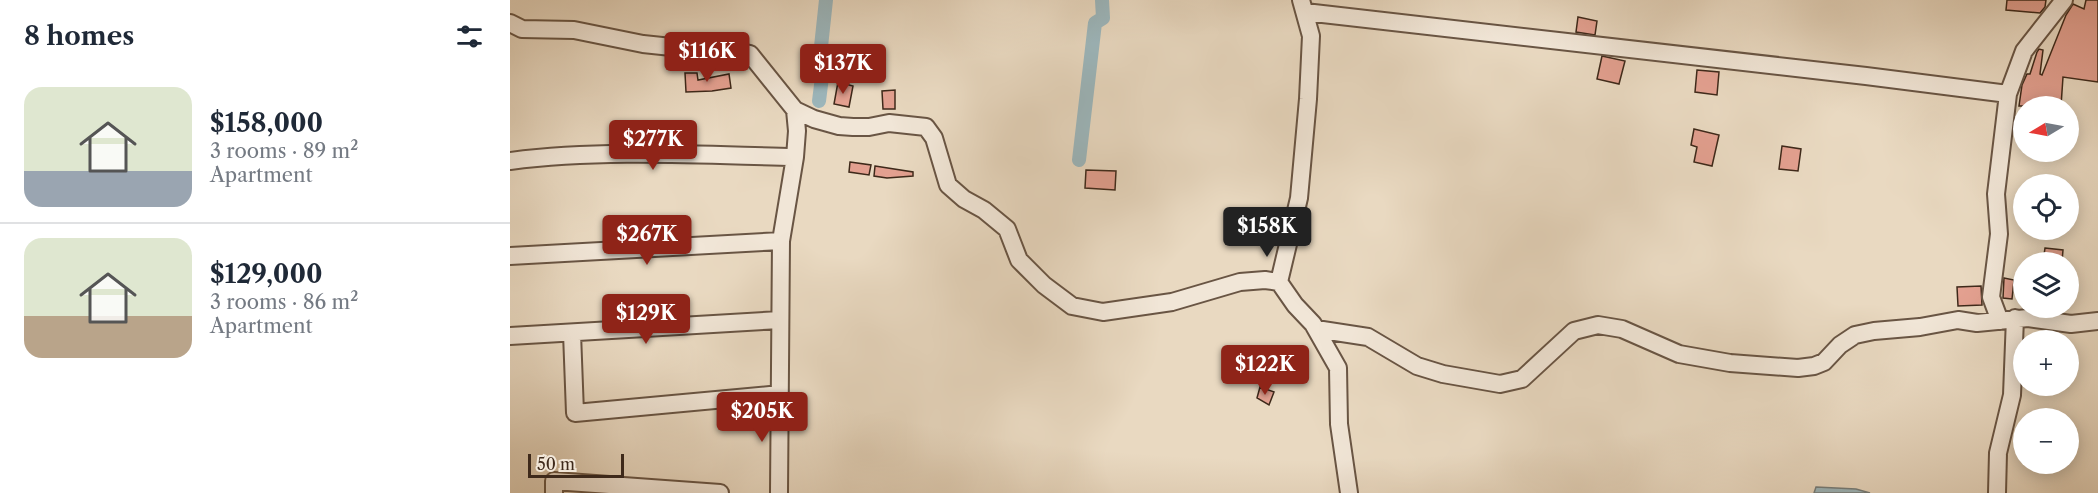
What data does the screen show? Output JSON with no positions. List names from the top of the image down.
{
  "scale_bar": "50 m",
  "north": "left",
  "page": {
    "heading": "8 homes",
    "price": [
      "$116K",
      "$137K",
      "$277K",
      "$158K",
      "$267K",
      "$129K",
      "$122K",
      "$205K"
    ],
    "list": [
      {
        "name": "$158,000",
        "note": "3 rooms · 89 m² · Apartment"
      },
      {
        "name": "$129,000",
        "note": "3 rooms · 86 m² · Apartment"
      }
    ],
    "map_buttons": ["+", "−"],
    "scale": "50 m"
  }
}
